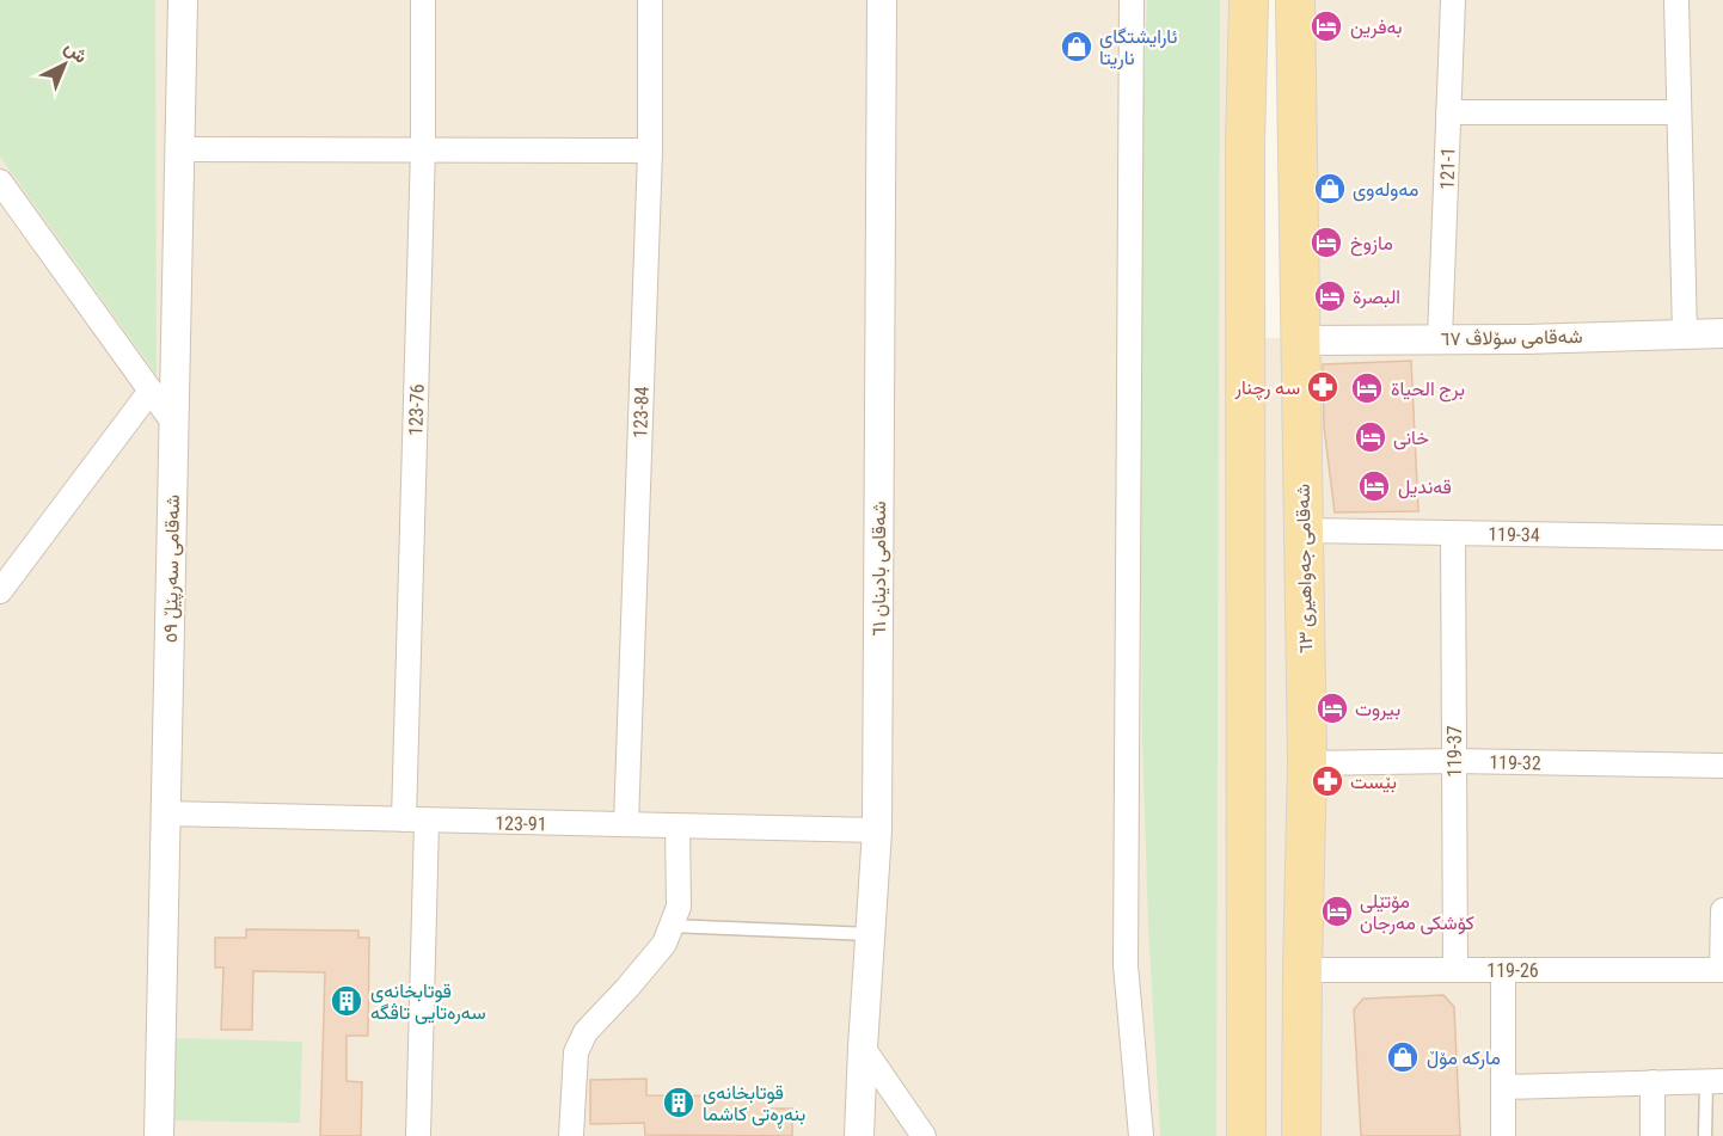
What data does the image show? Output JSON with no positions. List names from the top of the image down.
{
  "streets": {
    "main road": ["شەقامی جەواهیری ٦٣"],
    "street": [
      "121-1",
      "شەقامی سۆلاڤ ٦٧",
      "123-76",
      "123-84",
      "119-34",
      "شەقامی سەرپێڵ ٥٩",
      "شەقامی بادینان ٦١",
      "119-37",
      "119-32",
      "123-91",
      "119-26"
    ]
  },
  "crossings": [
    ["121-1", "شەقامی سۆلاڤ ٦٧"],
    ["شەقامی سۆلاڤ ٦٧", "شەقامی جەواهیری ٦٣"],
    ["123-76", "123-91"],
    ["123-84", "123-91"],
    ["119-34", "شەقامی جەواهیری ٦٣"],
    ["119-34", "119-37"],
    ["شەقامی سەرپێڵ ٥٩", "123-91"],
    ["شەقامی بادینان ٦١", "123-91"],
    ["شەقامی جەواهیری ٦٣", "119-32"],
    ["شەقامی جەواهیری ٦٣", "119-26"],
    ["119-37", "119-32"],
    ["119-37", "119-26"]
  ],
  "places": {
    "hotel": [
      "بەفرین",
      "مازوخ",
      "البصرة",
      "برج الحياة",
      "خانی",
      "قەندیل",
      "بیروت",
      "مۆتێلی کۆشکی مەرجان"
    ],
    "shop": ["ئارایشتگای ناریتا", "مەولەوی", "مارکە مۆڵ"],
    "pharmacy": ["سه رچنار", "بێست"],
    "building": ["قوتابخانەی سەرەتایی تاڤگە", "قوتابخانەی بنەڕەتی کاشما"]
  },
  "north": "top right"
}
